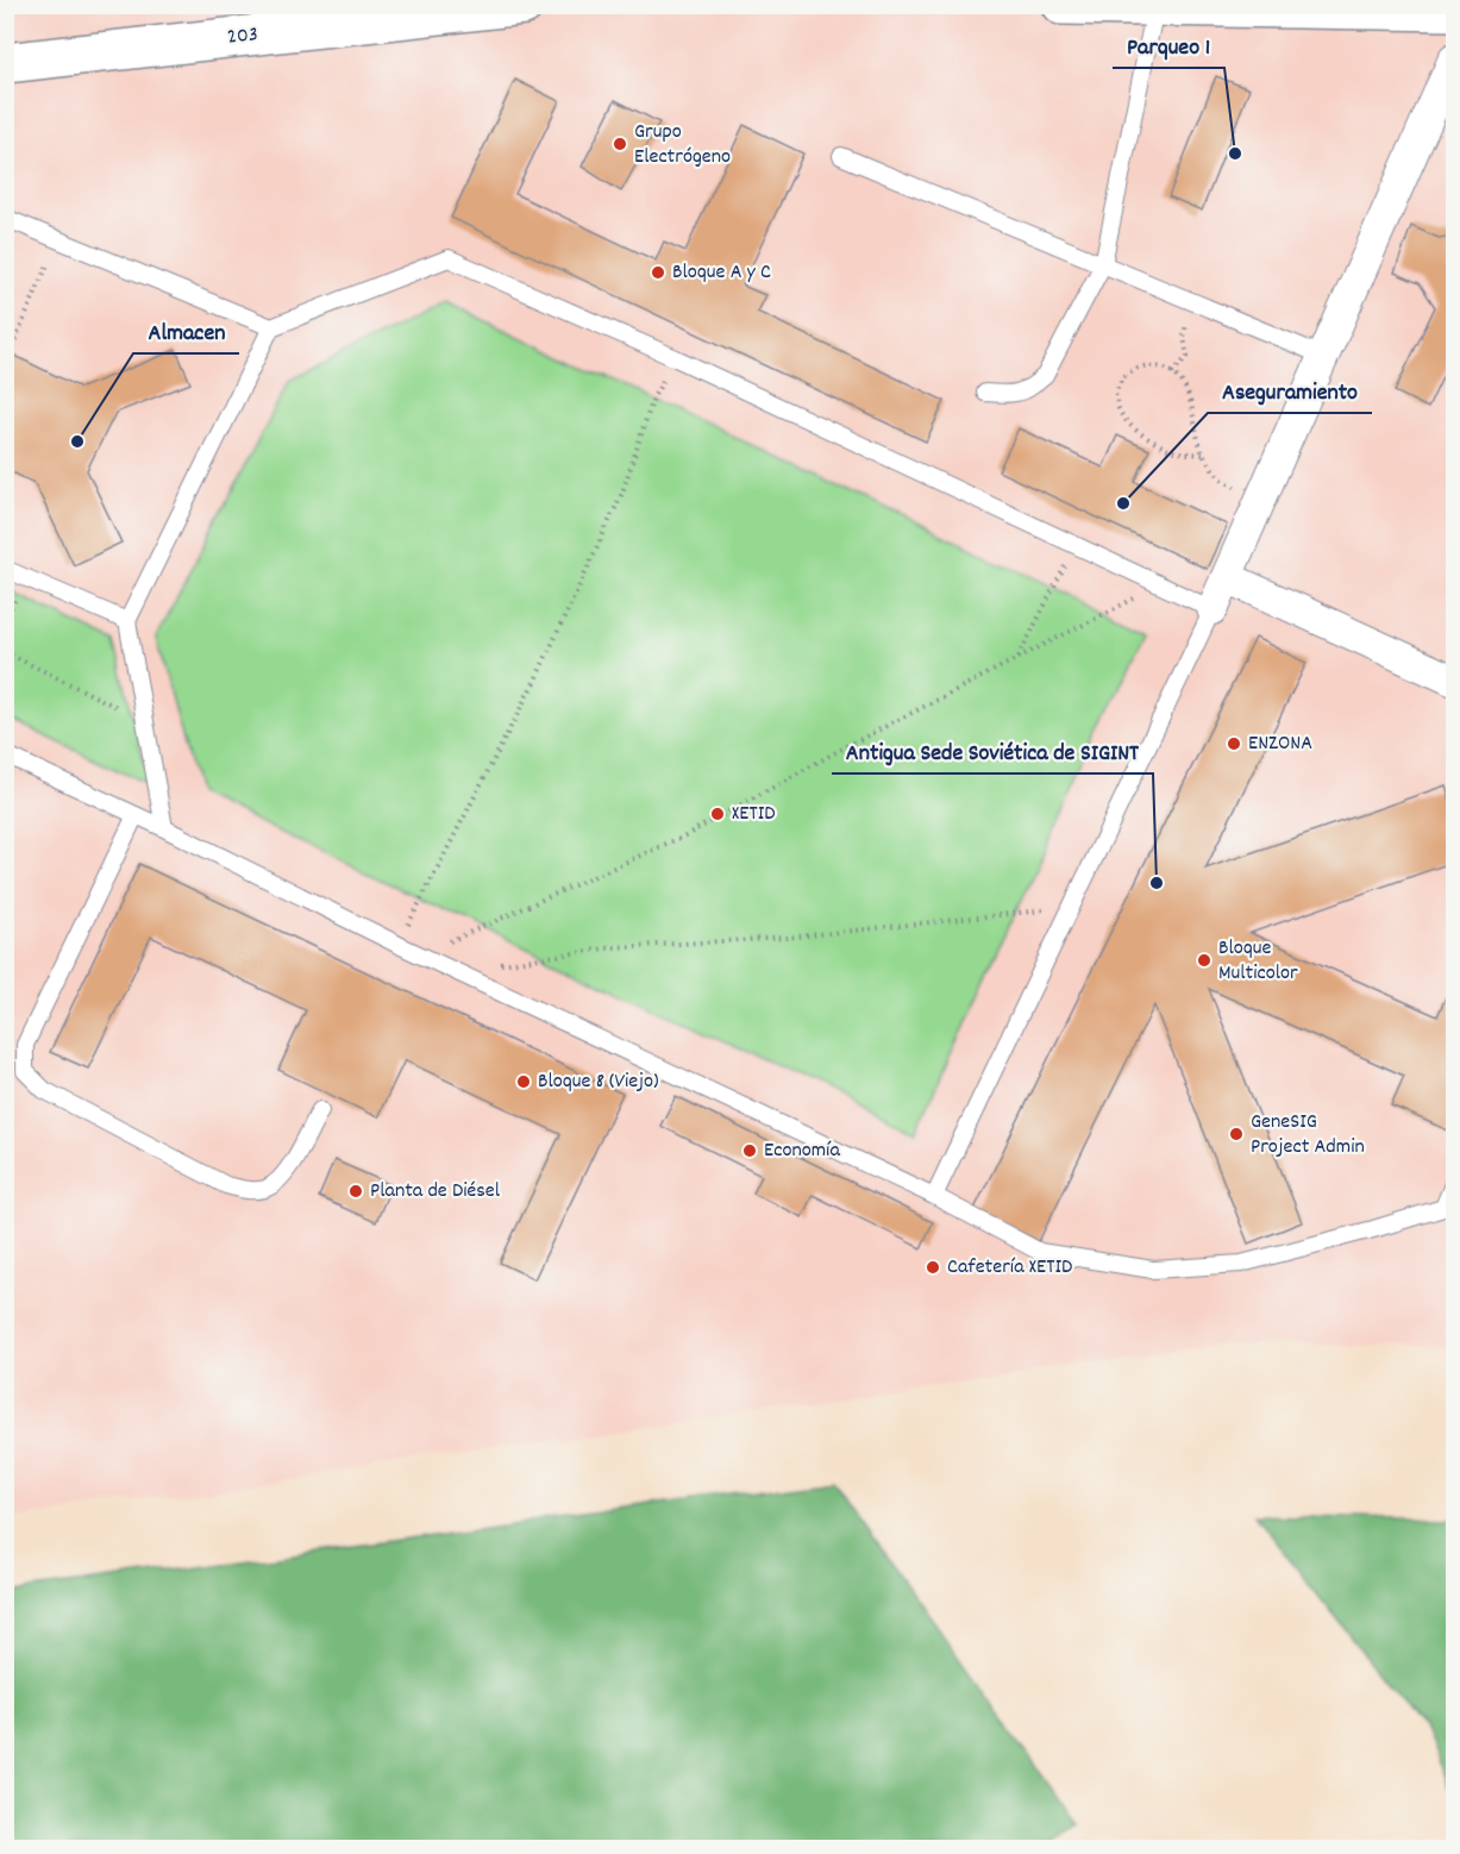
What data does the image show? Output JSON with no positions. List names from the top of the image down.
{
  "streets": {
    "street": ["203"]
  },
  "places": [
    "Grupo Electrógeno",
    "Parqueo 1",
    "Bloque A y C",
    "Almacen",
    "Aseguramiento",
    "ENZONA",
    "XETID",
    "Antigua Sede Soviética de SIGINT",
    "Bloque Multicolor",
    "Bloque 8 (Viejo)",
    "GeneSIG Project Admin",
    "Economía",
    "Planta de Diésel",
    "Cafetería XETID"
  ]
}
